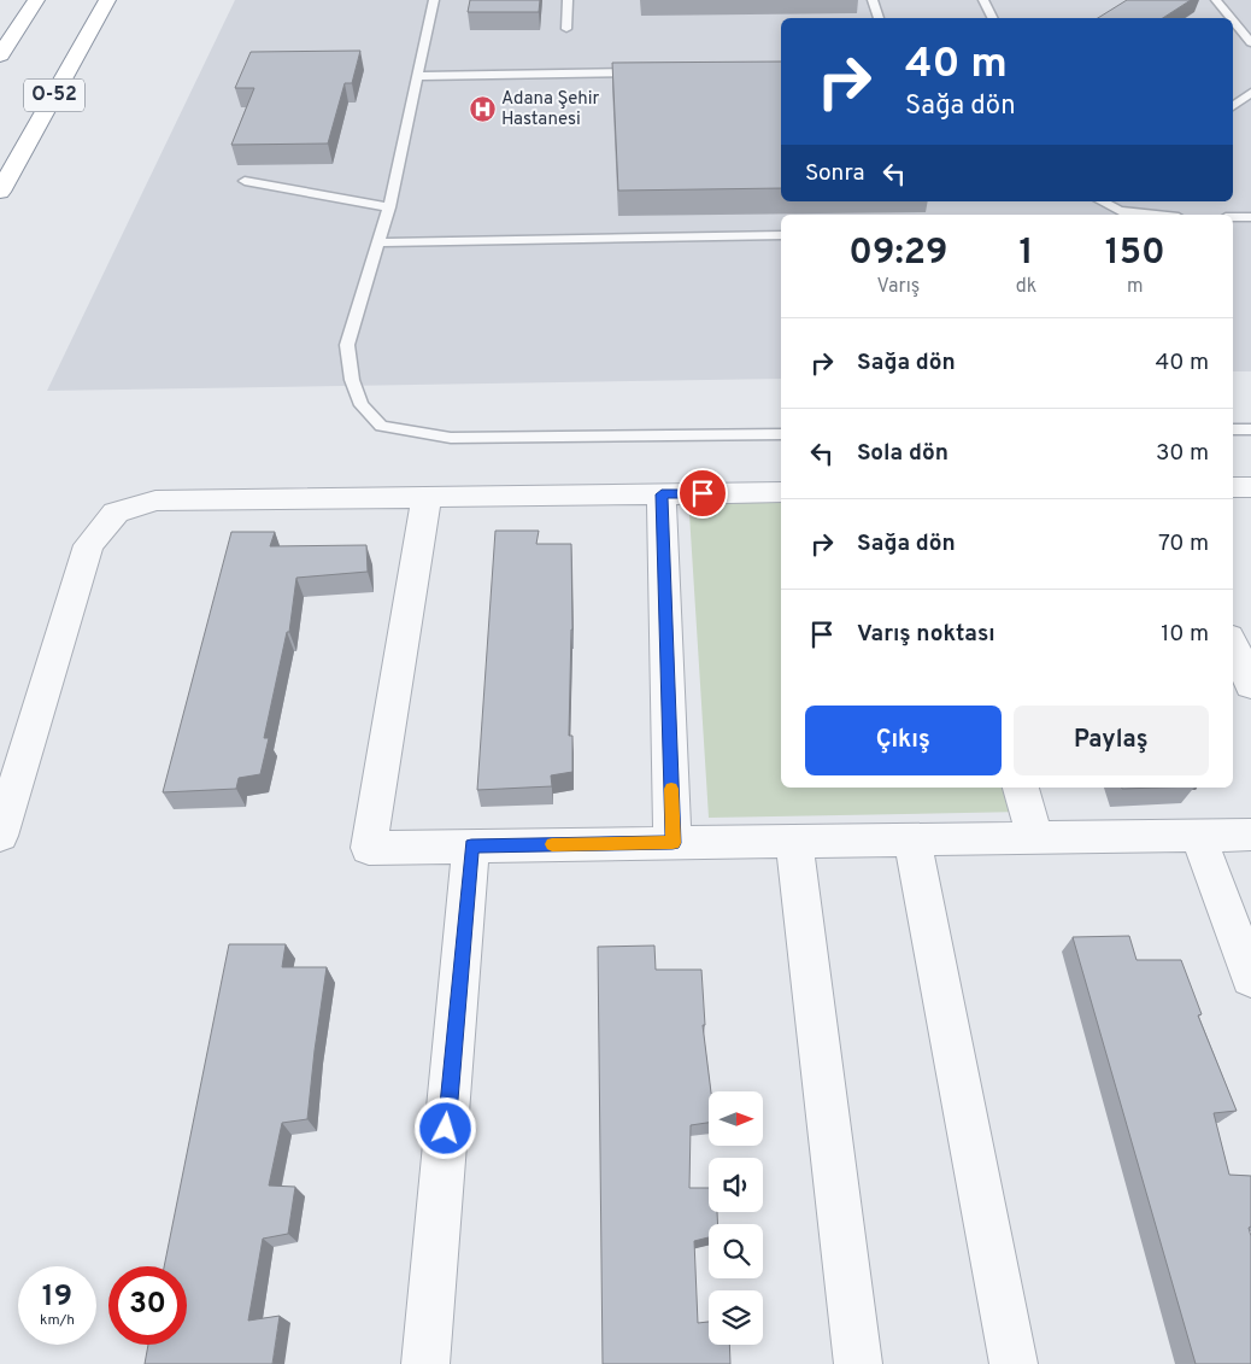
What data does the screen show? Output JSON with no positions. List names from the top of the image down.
{
  "streets": {
    "highway": ["O-52"]
  },
  "places": {
    "hospital": ["Adana Şehir Hastanesi"]
  },
  "north": "right",
  "page": {
    "turn": ["40 m", "Sağa dön"],
    "then": "Sonra",
    "eta": [
      "09:29",
      "Varış",
      "1",
      "dk",
      "150",
      "m"
    ],
    "list": [
      {
        "name": "Sağa dön",
        "value": "40 m"
      },
      {
        "name": "Sola dön",
        "value": "30 m"
      },
      {
        "name": "Sağa dön",
        "value": "70 m"
      },
      {
        "name": "Varış noktası",
        "value": "10 m"
      }
    ],
    "buttons": ["Çıkış", "Paylaş"],
    "speed": "19 km/h",
    "limit": "30"
  }
}
